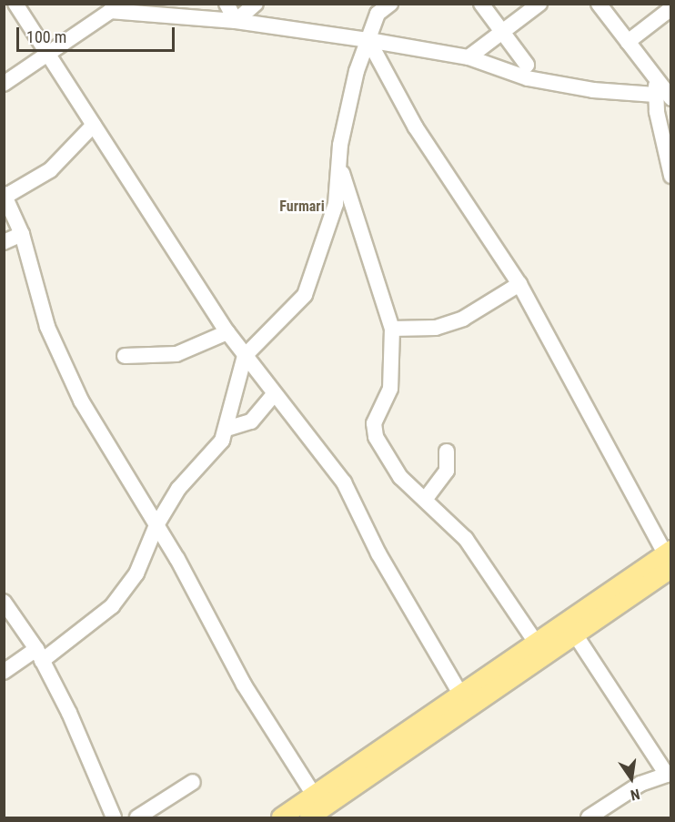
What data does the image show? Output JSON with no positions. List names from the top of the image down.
{
  "districts": ["Furmari"],
  "scale_bar": "100 m",
  "north": "bottom"
}
